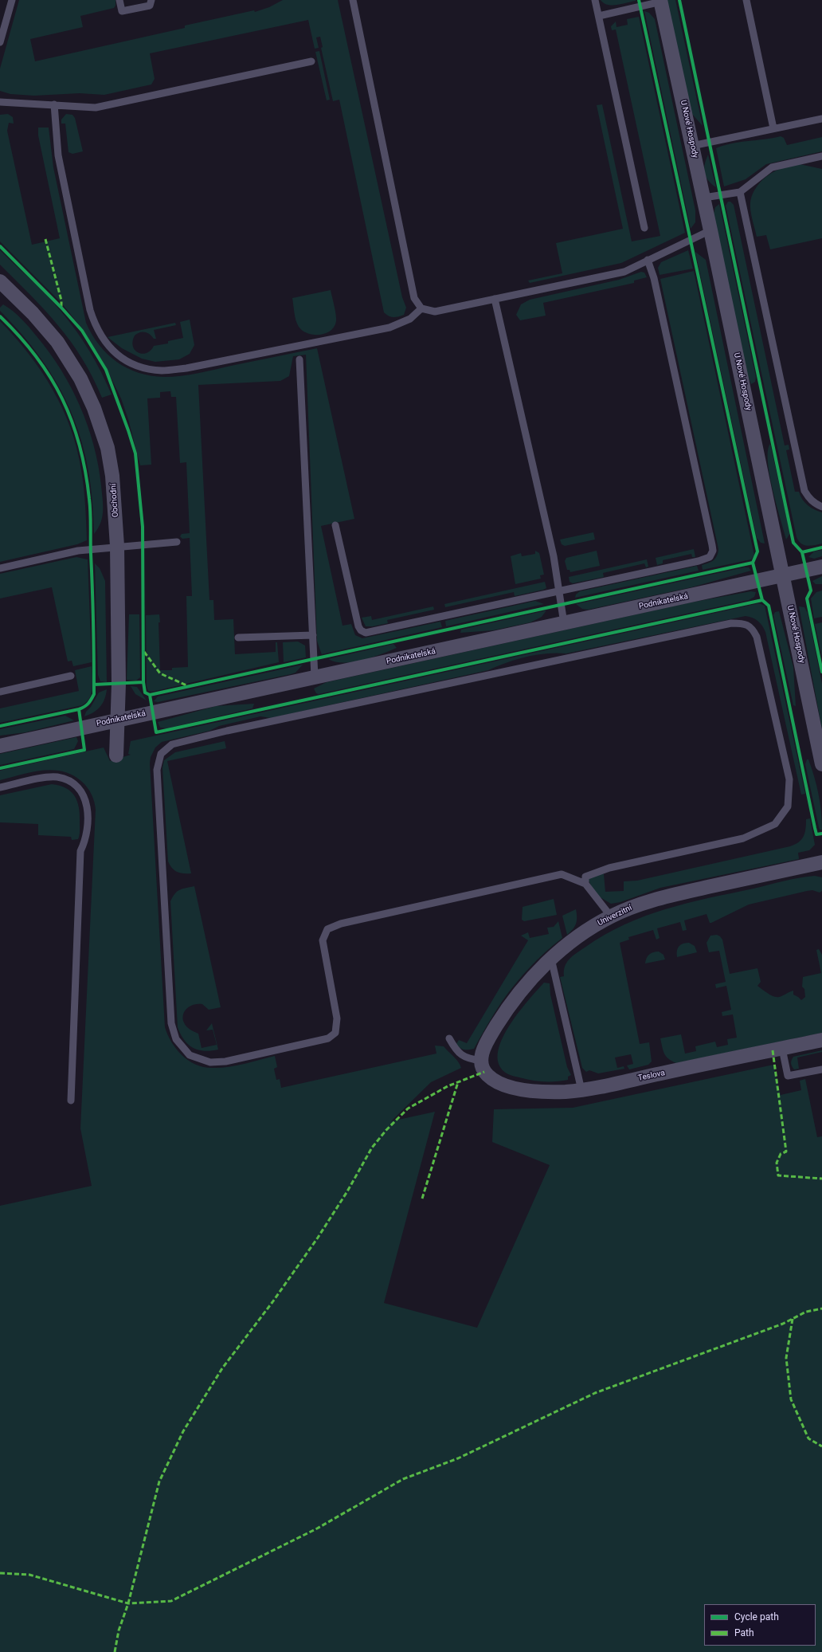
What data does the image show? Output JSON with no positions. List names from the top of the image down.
{
  "streets": {
    "street": [
      "U Nové Hospody",
      "Obchodní",
      "Podnikatelská",
      "Univerzitní",
      "Teslova"
    ]
  },
  "crossings": [
    ["U Nové Hospody", "Podnikatelská"],
    ["Obchodní", "Podnikatelská"],
    ["Univerzitní", "Teslova"]
  ],
  "legend": ["Cycle path", "Path"]
}
